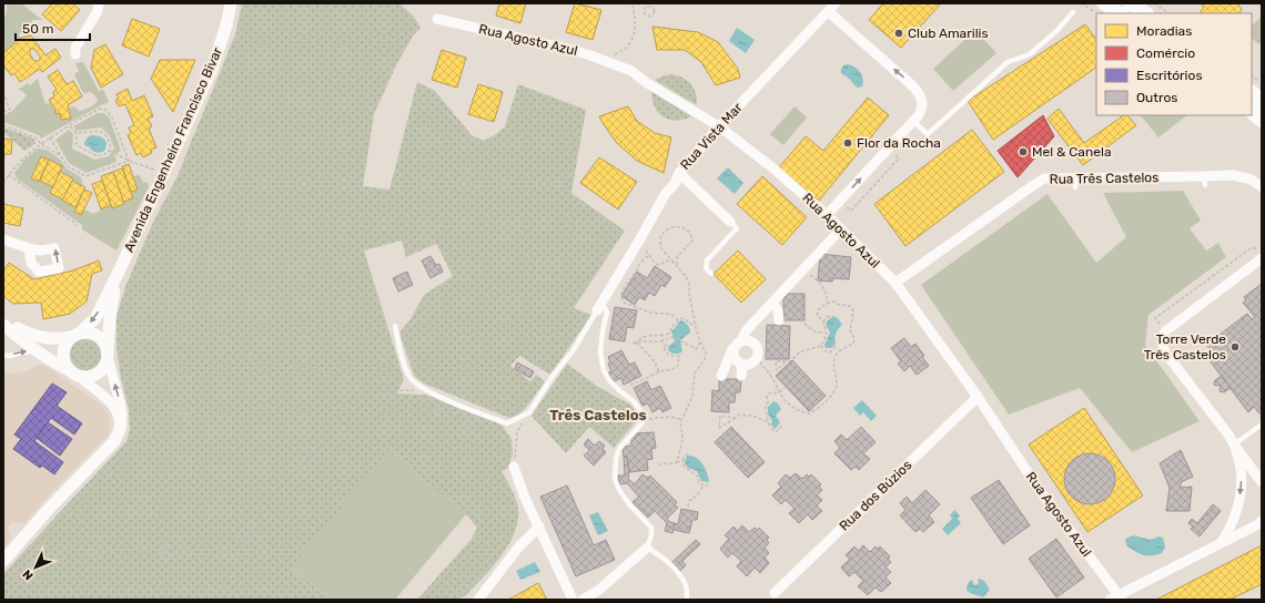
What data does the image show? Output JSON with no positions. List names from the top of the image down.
{
  "streets": {
    "street": [
      "Rua Agosto Azul",
      "Rua Vista Mar",
      "Avenida Engenheiro Francisco Bivar",
      "Rua Três Castelos",
      "Rua dos Búzios"
    ]
  },
  "crossings": [
    ["Rua Agosto Azul", "Rua Vista Mar"],
    ["Rua Agosto Azul", "Rua Três Castelos"],
    ["Rua Agosto Azul", "Rua dos Búzios"]
  ],
  "districts": ["Três Castelos"],
  "places": [
    "Club Amarilis",
    "Flor da Rocha",
    "Mel & Canela",
    "Torre Verde Três Castelos"
  ],
  "legend": [
    "Moradias",
    "Comércio",
    "Escritórios",
    "Outros"
  ],
  "scale_bar": "50 m",
  "north": "bottom left"
}
